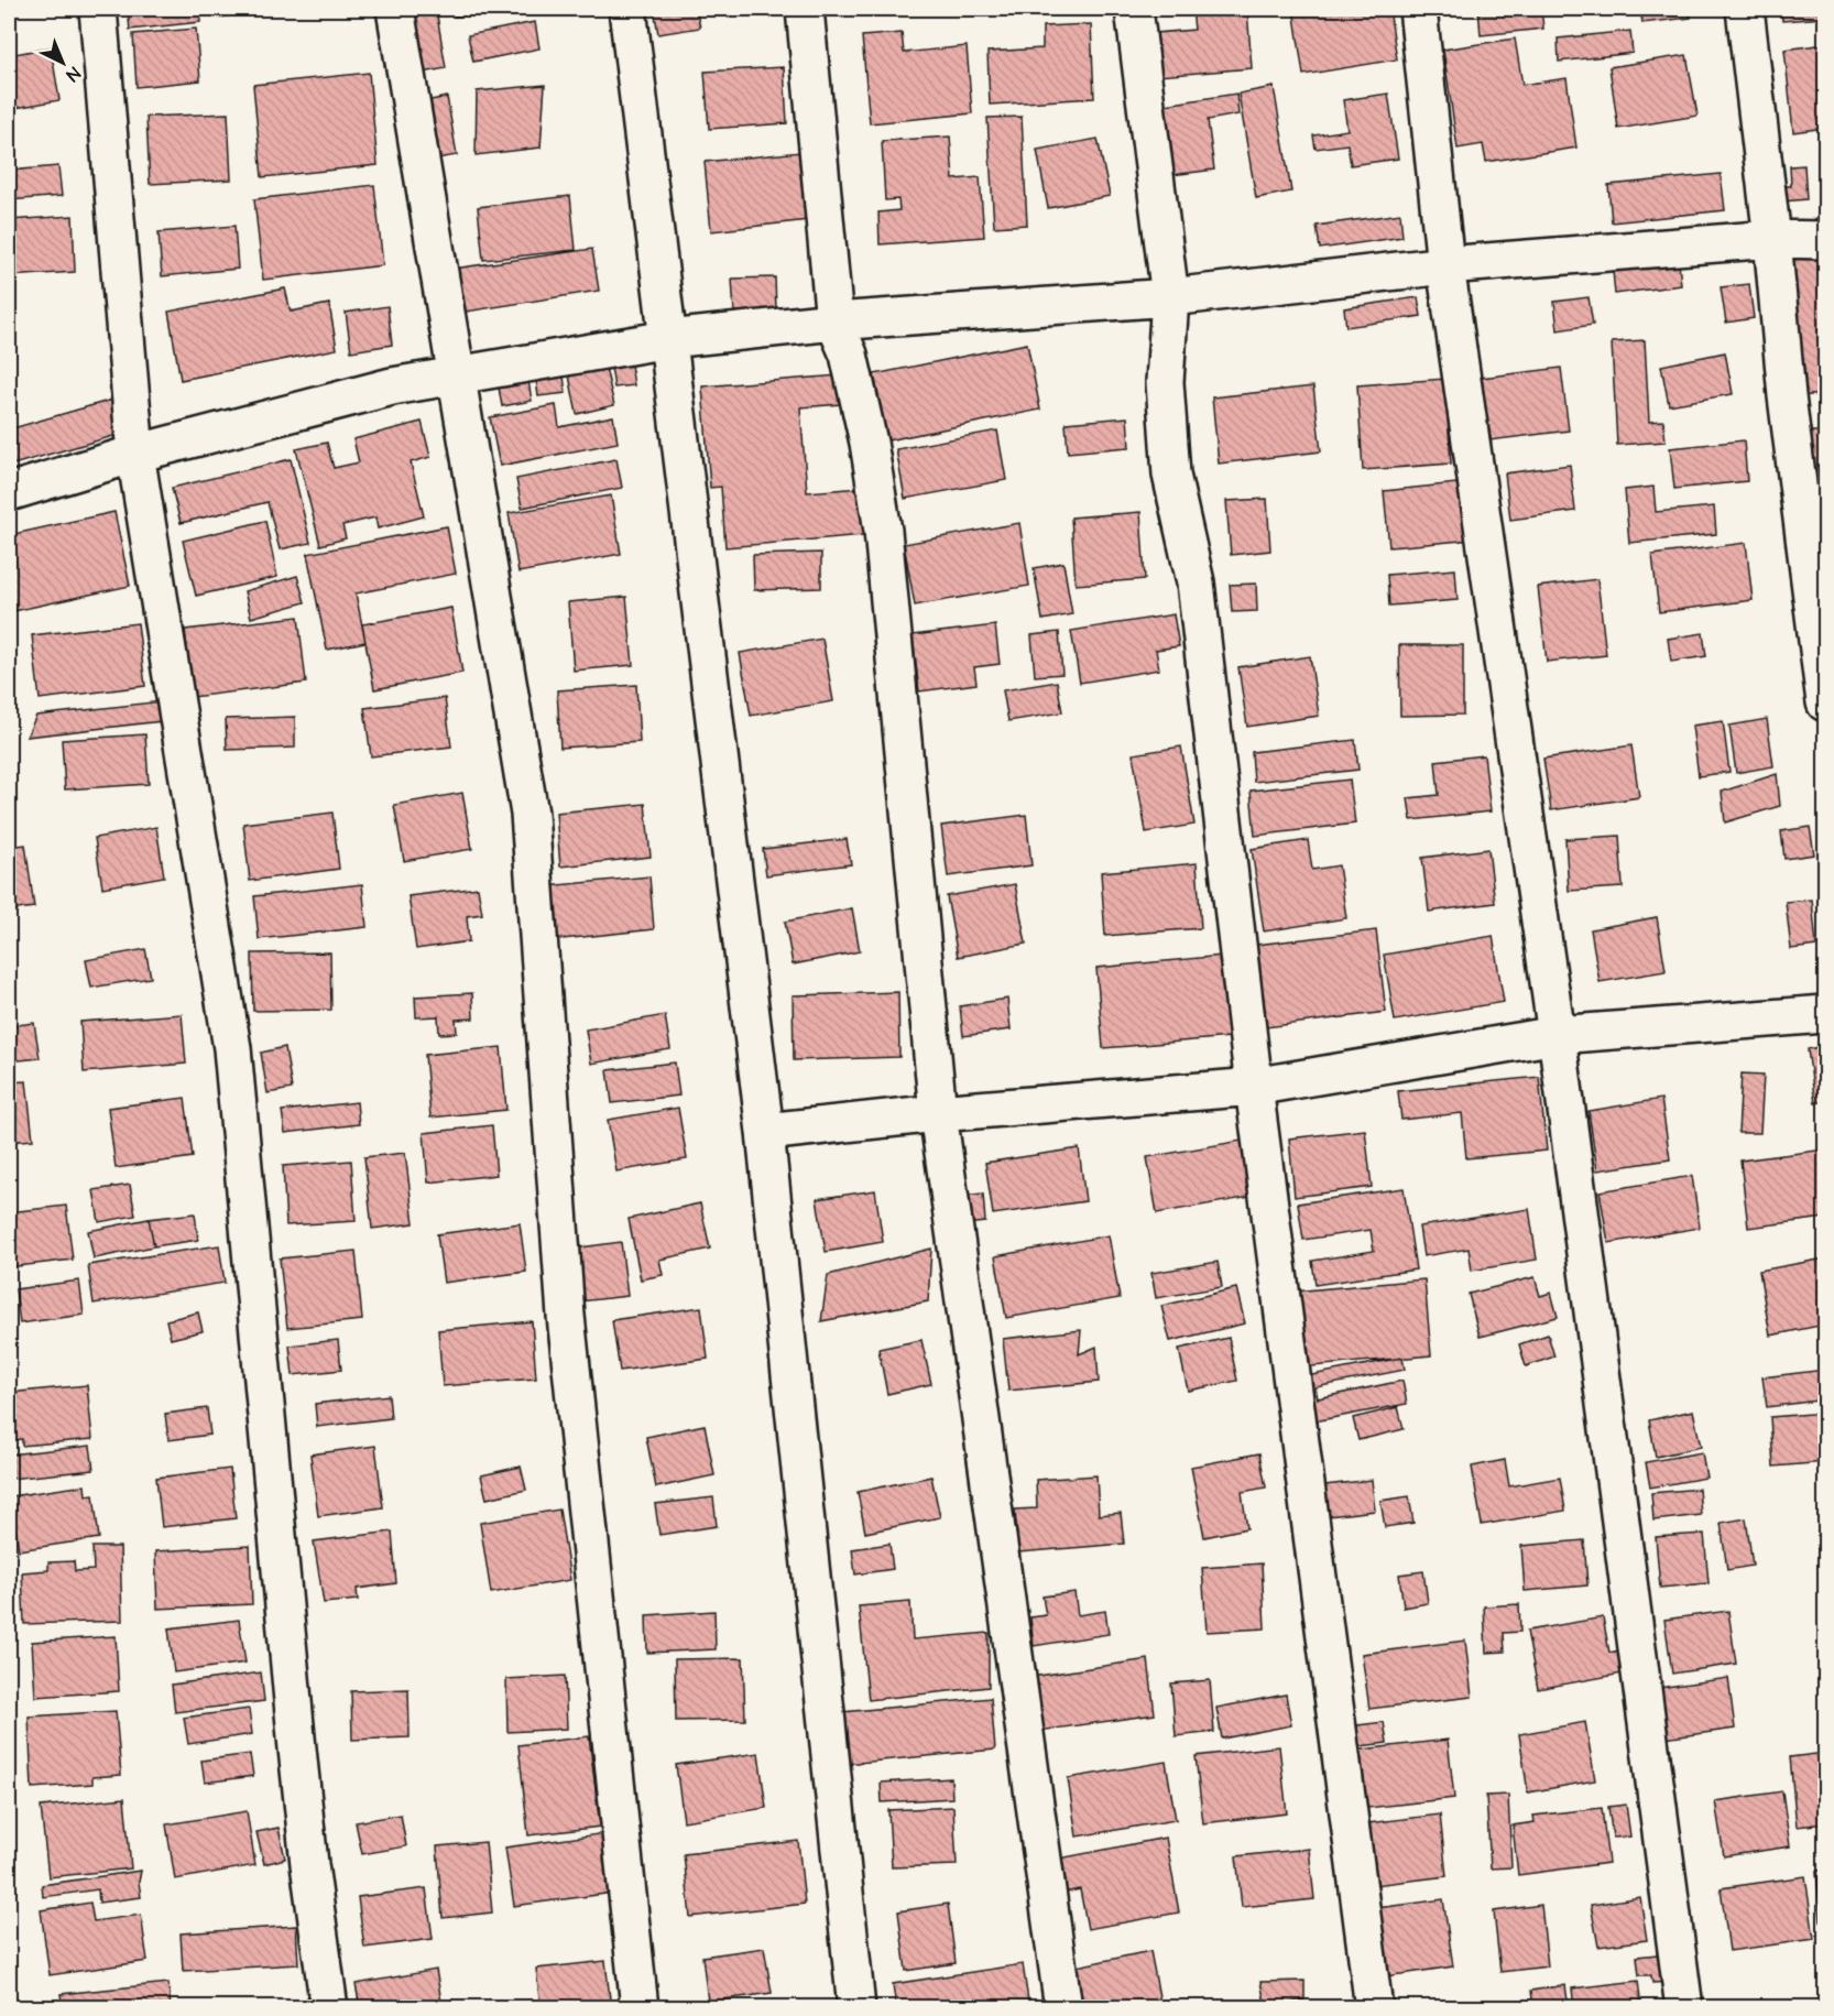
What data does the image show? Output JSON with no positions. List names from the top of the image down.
{
  "north": "bottom right"
}
